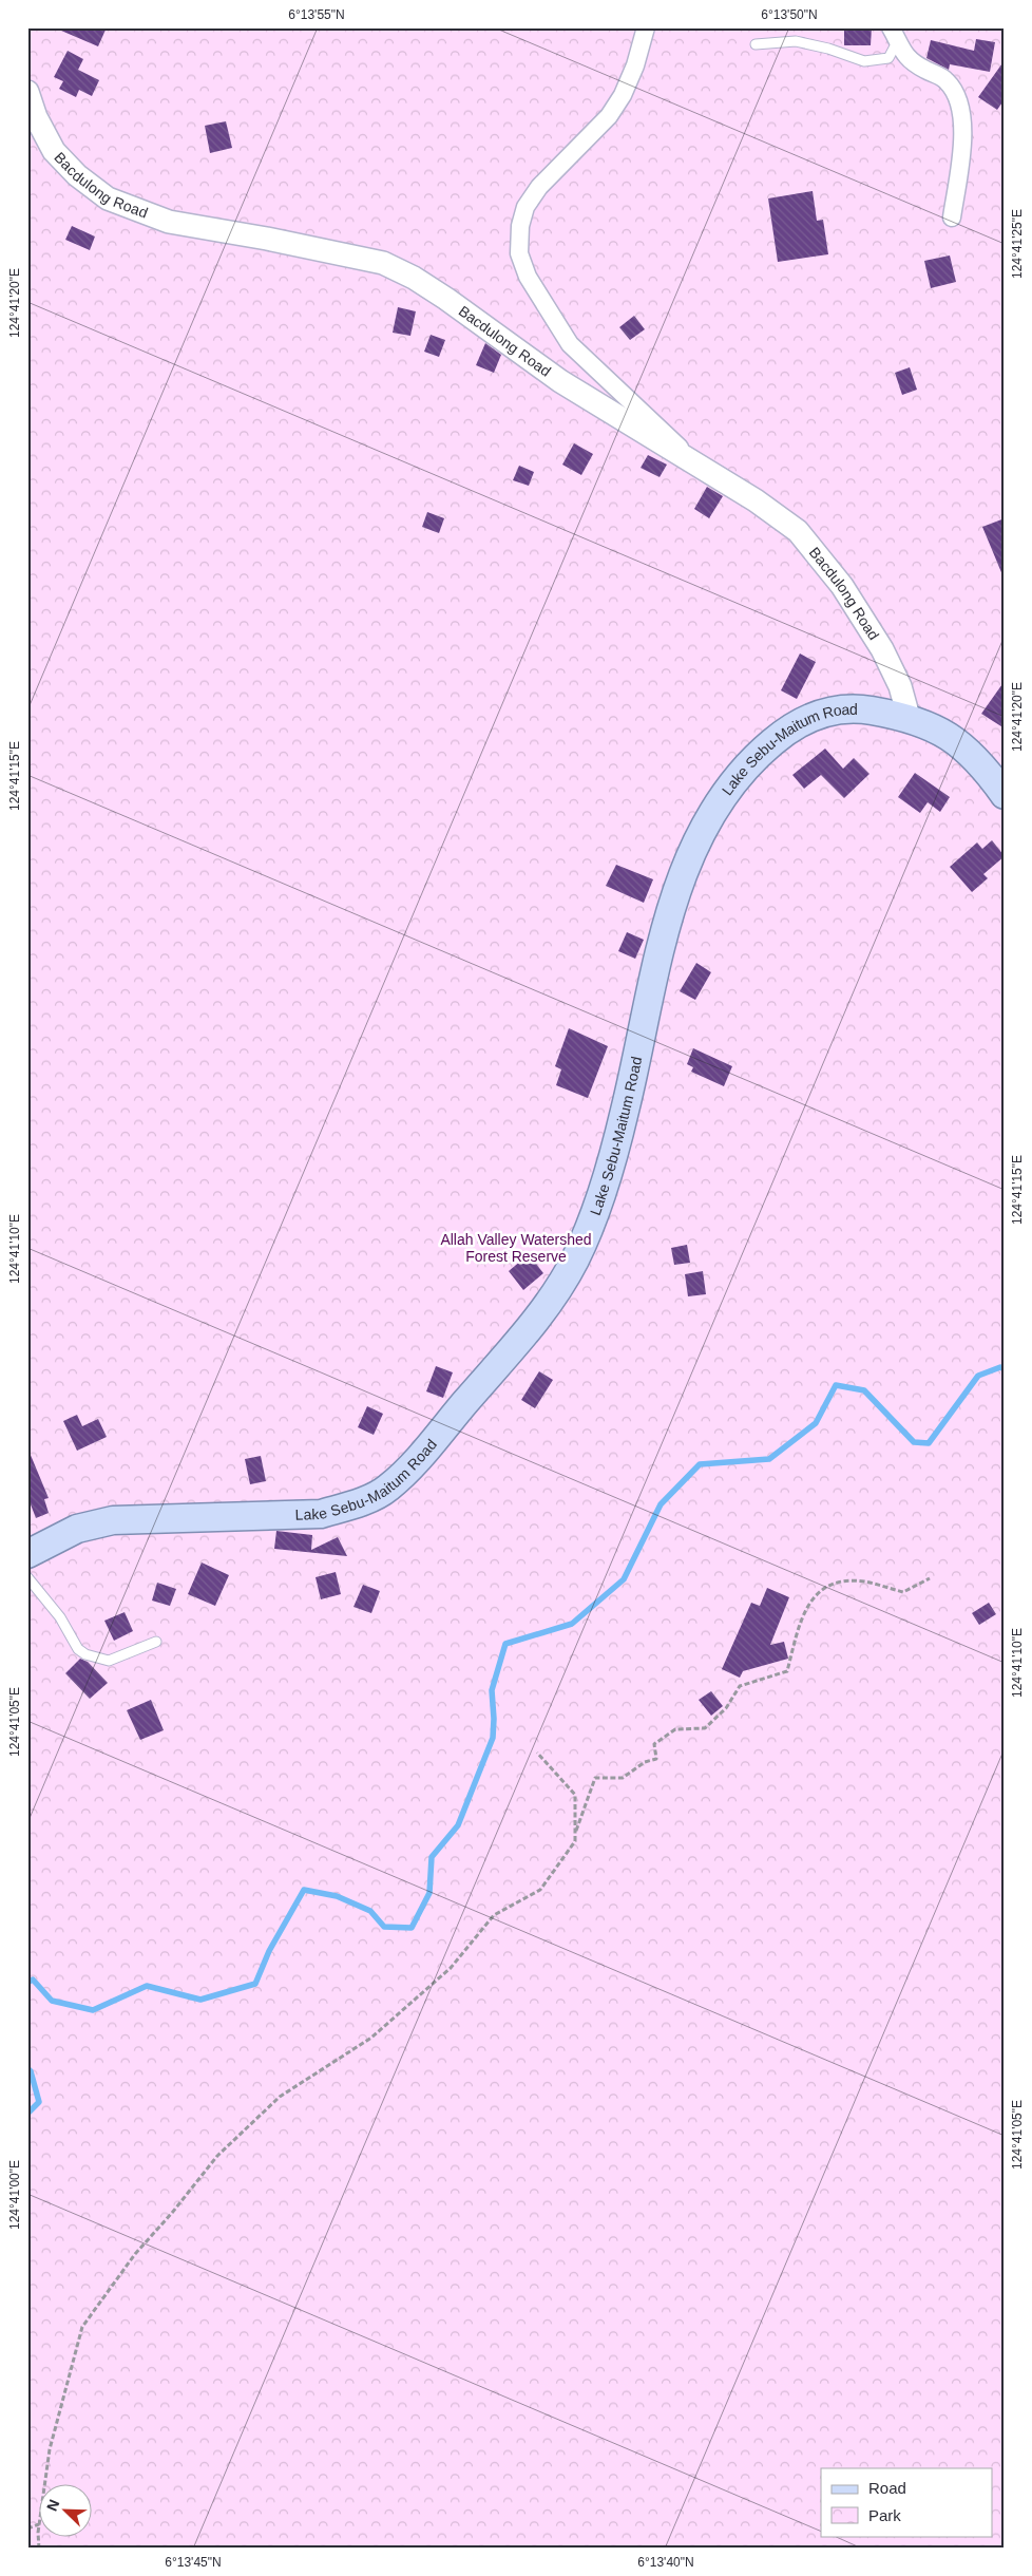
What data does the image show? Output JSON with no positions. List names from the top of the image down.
{
  "streets": {
    "main road": ["Lake Sebu-Maitum Road"],
    "street": ["Bacdulong Road"]
  },
  "crossings": [
    ["Bacdulong Road", "Lake Sebu-Maitum Road"]
  ],
  "parks": ["Allah Valley Watershed Forest Reserve"],
  "legend": ["Road", "Park"],
  "north": "top left",
  "coordinates": [
    "6°13'55\"N",
    "6°13'50\"N",
    "124°41'25\"E",
    "124°41'20\"E",
    "124°41'15\"E",
    "124°41'10\"E",
    "124°41'05\"E",
    "124°41'00\"E",
    "6°13'45\"N",
    "6°13'40\"N"
  ]
}
